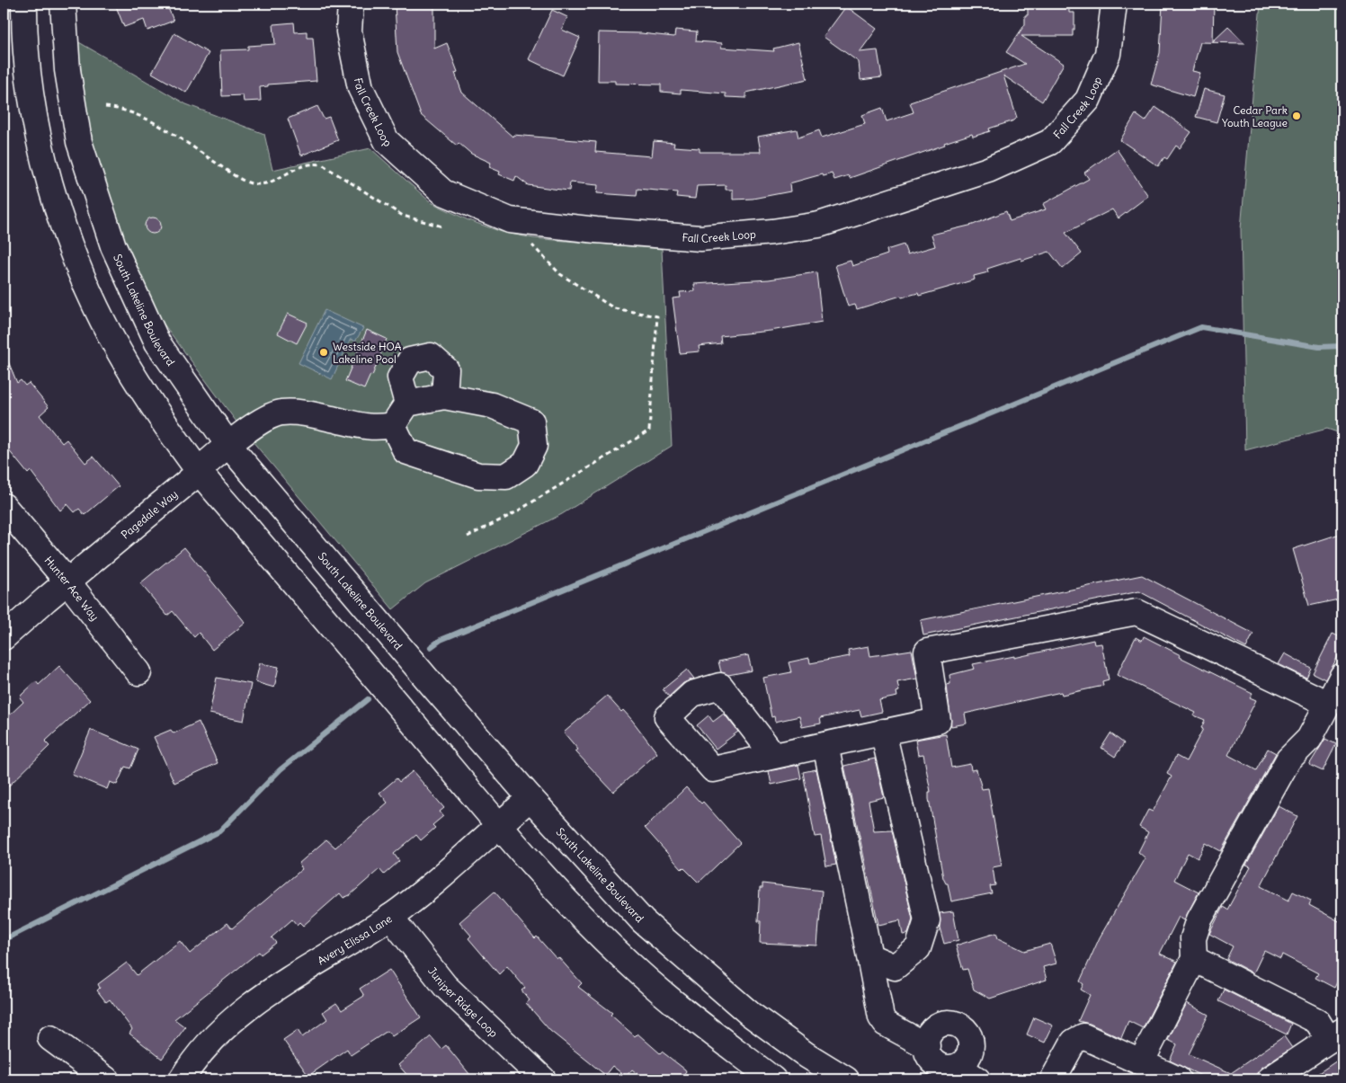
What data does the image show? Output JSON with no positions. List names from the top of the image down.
{
  "streets": {
    "main road": [
      "Fall Creek Loop",
      "South Lakeline Boulevard",
      "Pagedale Way",
      "Hunter Ace Way",
      "Avery Elissa Lane",
      "Juniper Ridge Loop"
    ]
  },
  "crossings": [
    ["South Lakeline Boulevard", "Pagedale Way"],
    ["South Lakeline Boulevard", "Avery Elissa Lane"],
    ["Pagedale Way", "Hunter Ace Way"],
    ["Avery Elissa Lane", "Juniper Ridge Loop"]
  ],
  "places": ["Cedar Park Youth League", "Westside HOA Lakeline Pool"]
}
